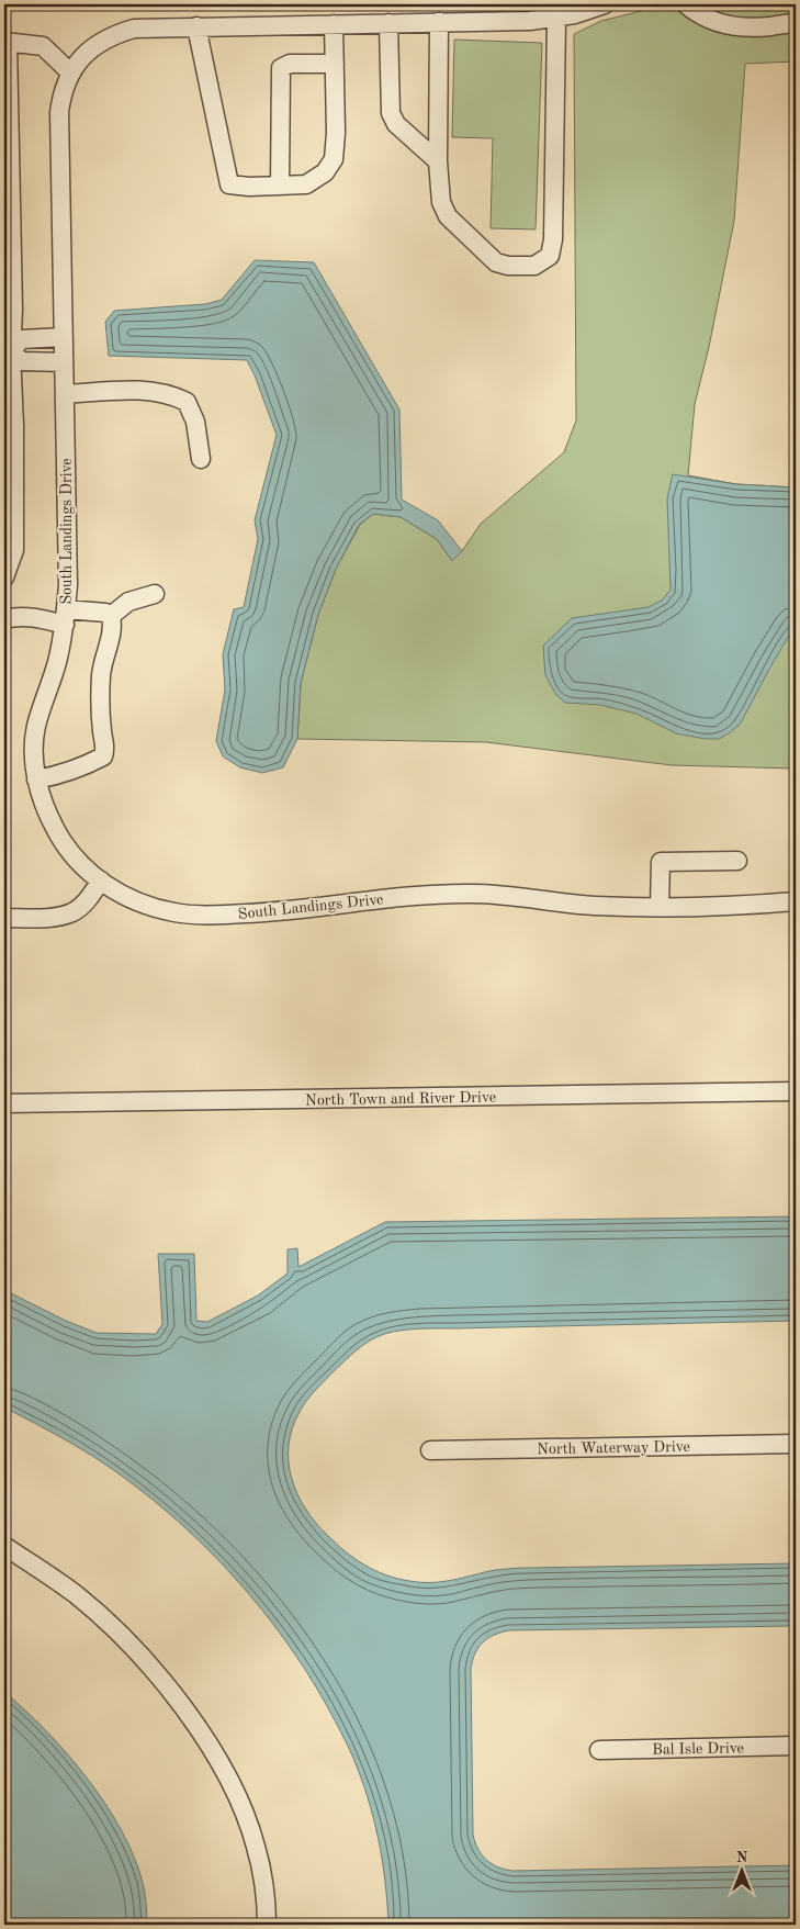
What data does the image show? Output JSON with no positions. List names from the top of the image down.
{
  "streets": {
    "street": [
      "South Landings Drive",
      "North Town and River Drive",
      "North Waterway Drive",
      "Bal Isle Drive"
    ]
  },
  "north": "top"
}
